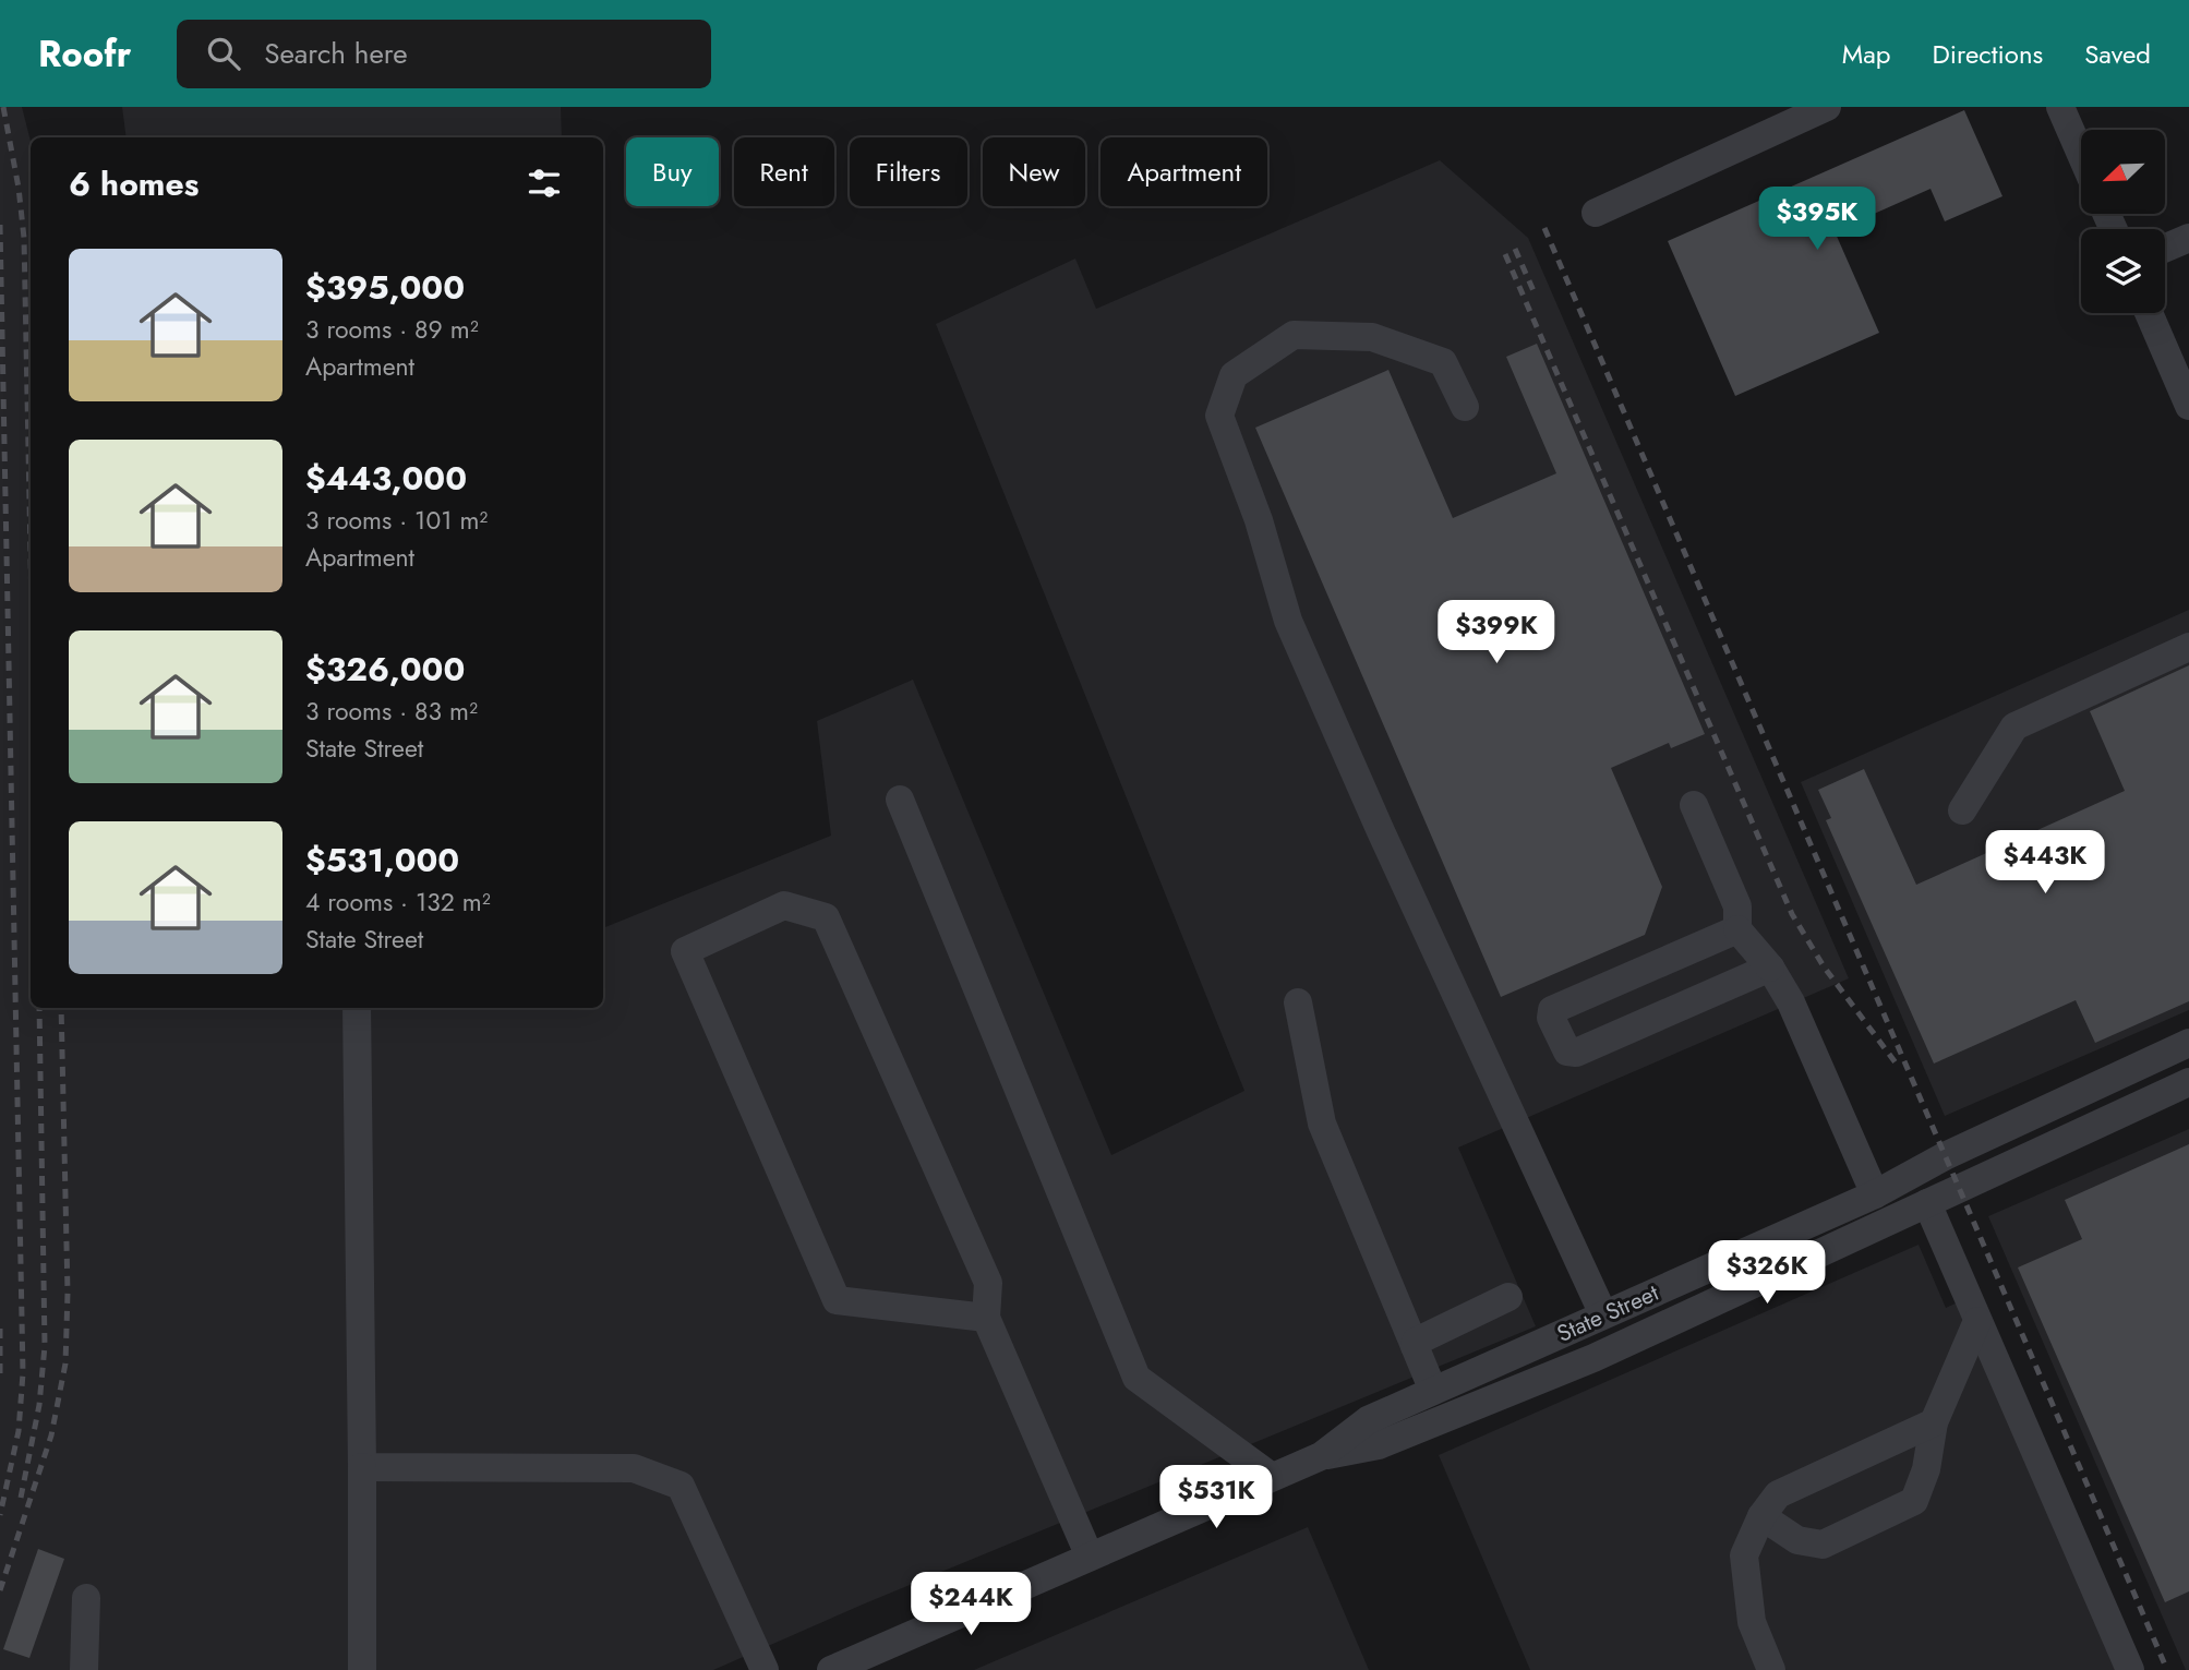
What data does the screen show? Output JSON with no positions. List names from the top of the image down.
{
  "streets": {
    "street": ["State Street"]
  },
  "north": "bottom left",
  "page": {
    "header": "Roofr",
    "search": "Search here",
    "nav": ["Map", "Directions", "Saved"],
    "chip": [
      "Buy",
      "Rent",
      "Filters",
      "New",
      "Apartment"
    ],
    "heading": "6 homes",
    "price": [
      "$395K",
      "$399K",
      "$443K",
      "$326K",
      "$531K",
      "$244K"
    ],
    "list": [
      {
        "name": "$395,000",
        "note": "3 rooms · 89 m² · Apartment"
      },
      {
        "name": "$443,000",
        "note": "3 rooms · 101 m² · Apartment"
      },
      {
        "name": "$326,000",
        "note": "3 rooms · 83 m² · State Street"
      },
      {
        "name": "$531,000",
        "note": "4 rooms · 132 m² · State Street"
      }
    ]
  }
}
